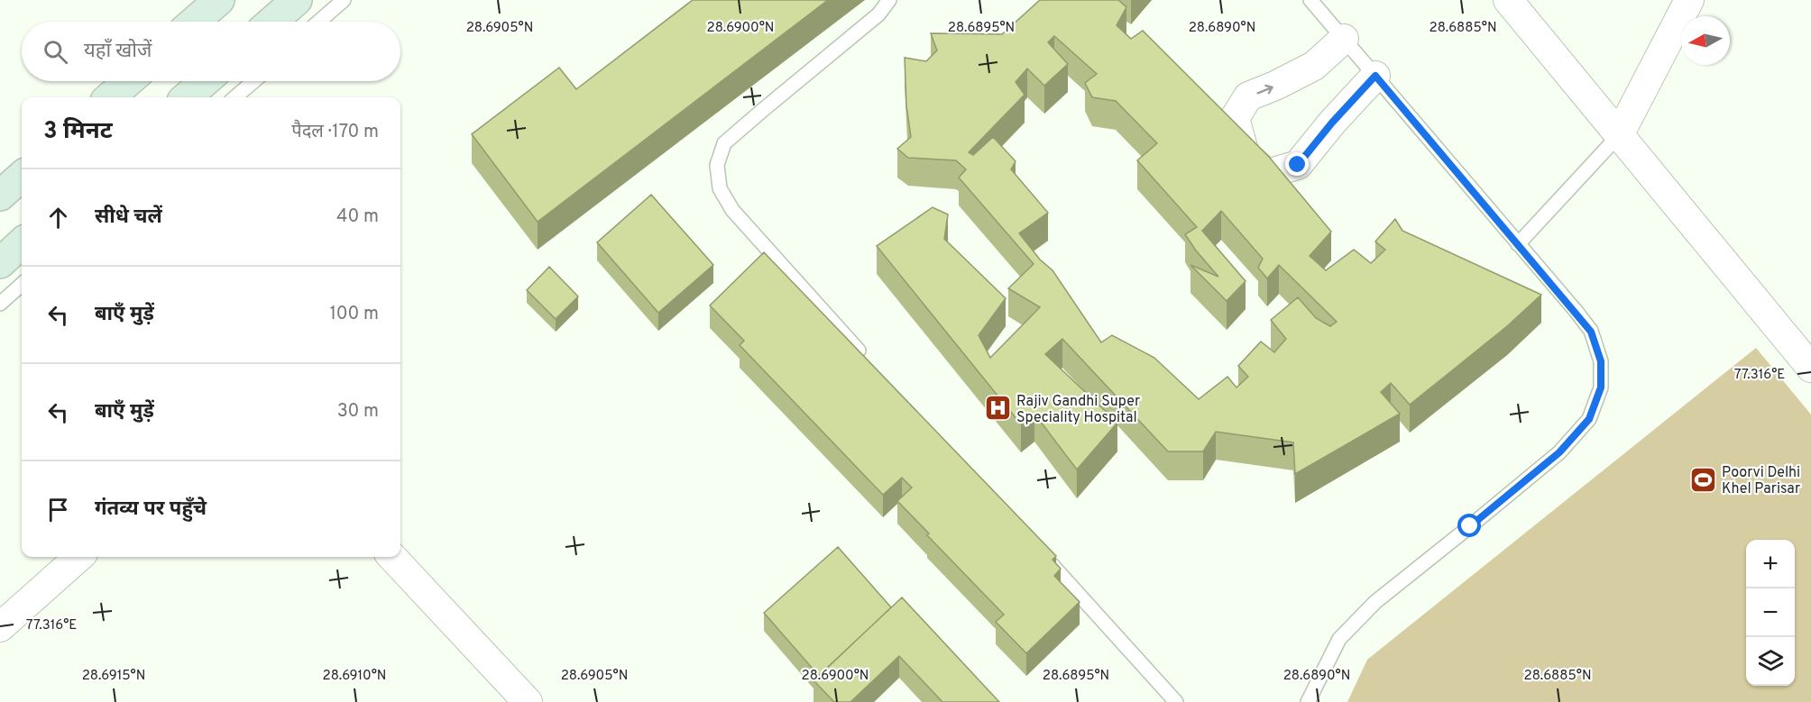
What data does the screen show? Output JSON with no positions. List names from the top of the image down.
{
  "places": {
    "hospital": ["Rajiv Gandhi Super Speciality Hospital"],
    "sports": ["Poorvi Delhi Khel Parisar"]
  },
  "north": "left",
  "page": {
    "search": "यहाँ खोजें",
    "heading": ["3 मिनट", "पैदल · 170 m"],
    "list": [
      ["सीधे चलें", "40 m"],
      ["बाएँ मुड़ें", "100 m"],
      ["बाएँ मुड़ें", "30 m"],
      "गंतव्य पर पहुँचे"
    ],
    "map_buttons": ["+", "−"]
  },
  "coordinates": [
    "28.6905°N",
    "28.6900°N",
    "28.6895°N",
    "28.6890°N",
    "28.6885°N",
    "77.316°E",
    "28.6915°N",
    "28.6910°N"
  ]
}
